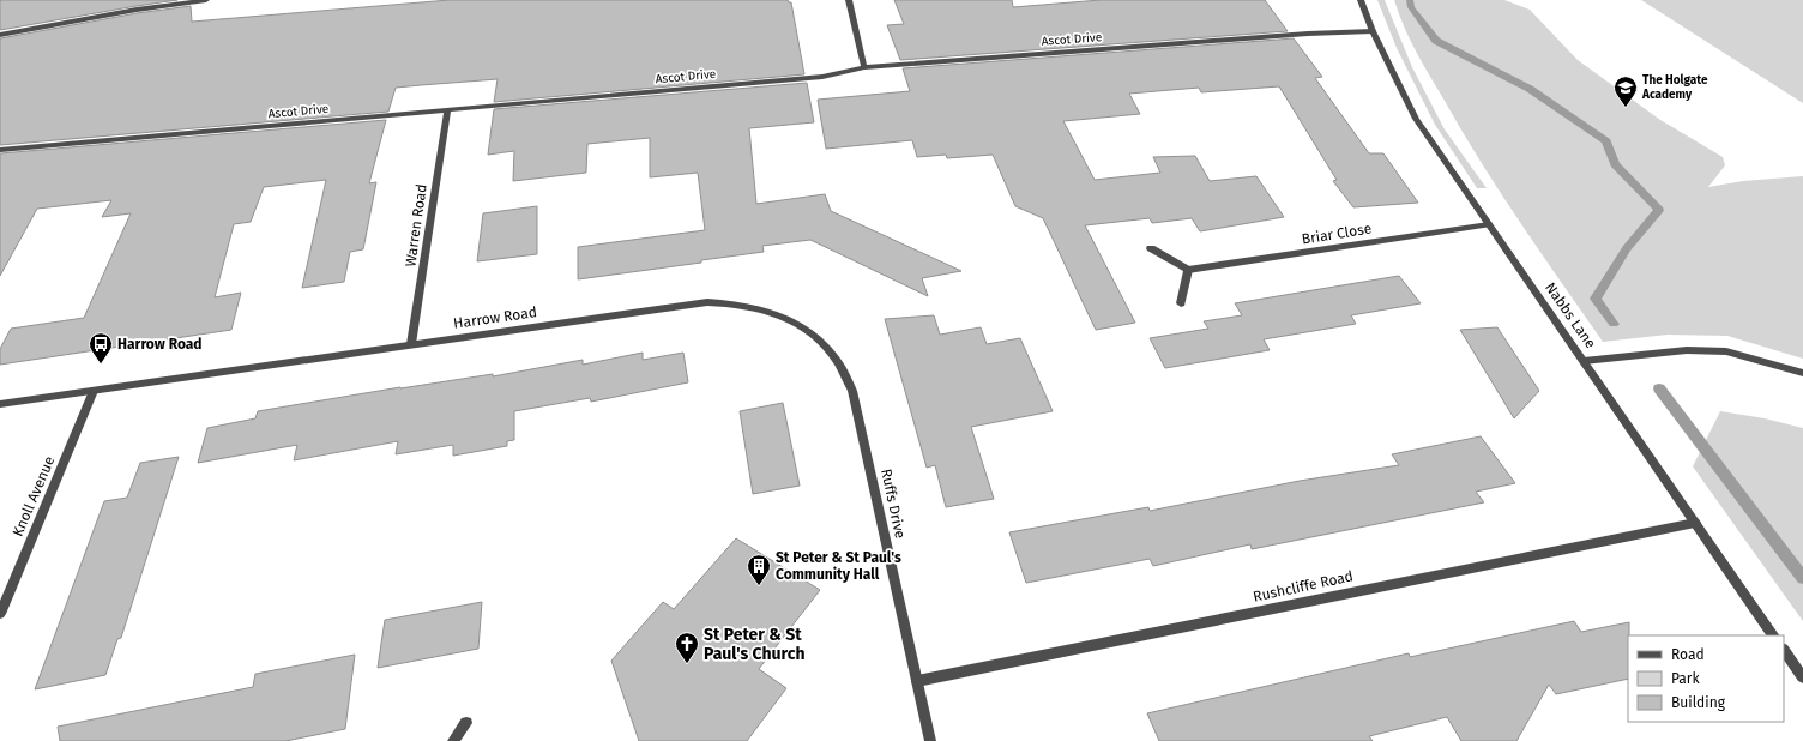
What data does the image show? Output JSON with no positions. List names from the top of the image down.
{
  "streets": {
    "street": [
      "Ascot Drive",
      "Warren Road",
      "Briar Close",
      "Nabbs Lane",
      "Harrow Road",
      "Knoll Avenue",
      "Ruffs Drive",
      "Rushcliffe Road"
    ]
  },
  "crossings": [
    ["Ascot Drive", "Warren Road"],
    ["Ascot Drive", "Nabbs Lane"],
    ["Warren Road", "Harrow Road"],
    ["Briar Close", "Nabbs Lane"],
    ["Nabbs Lane", "Rushcliffe Road"],
    ["Harrow Road", "Knoll Avenue"],
    ["Harrow Road", "Ruffs Drive"],
    ["Ruffs Drive", "Rushcliffe Road"]
  ],
  "places": {
    "school or university": ["The Holgate Academy"],
    "bus stop": ["Harrow Road"],
    "building": ["St Peter & St Paul's Community Hall"],
    "church": ["St Peter & St Paul's Church"]
  },
  "legend": ["Road", "Park", "Building"]
}
